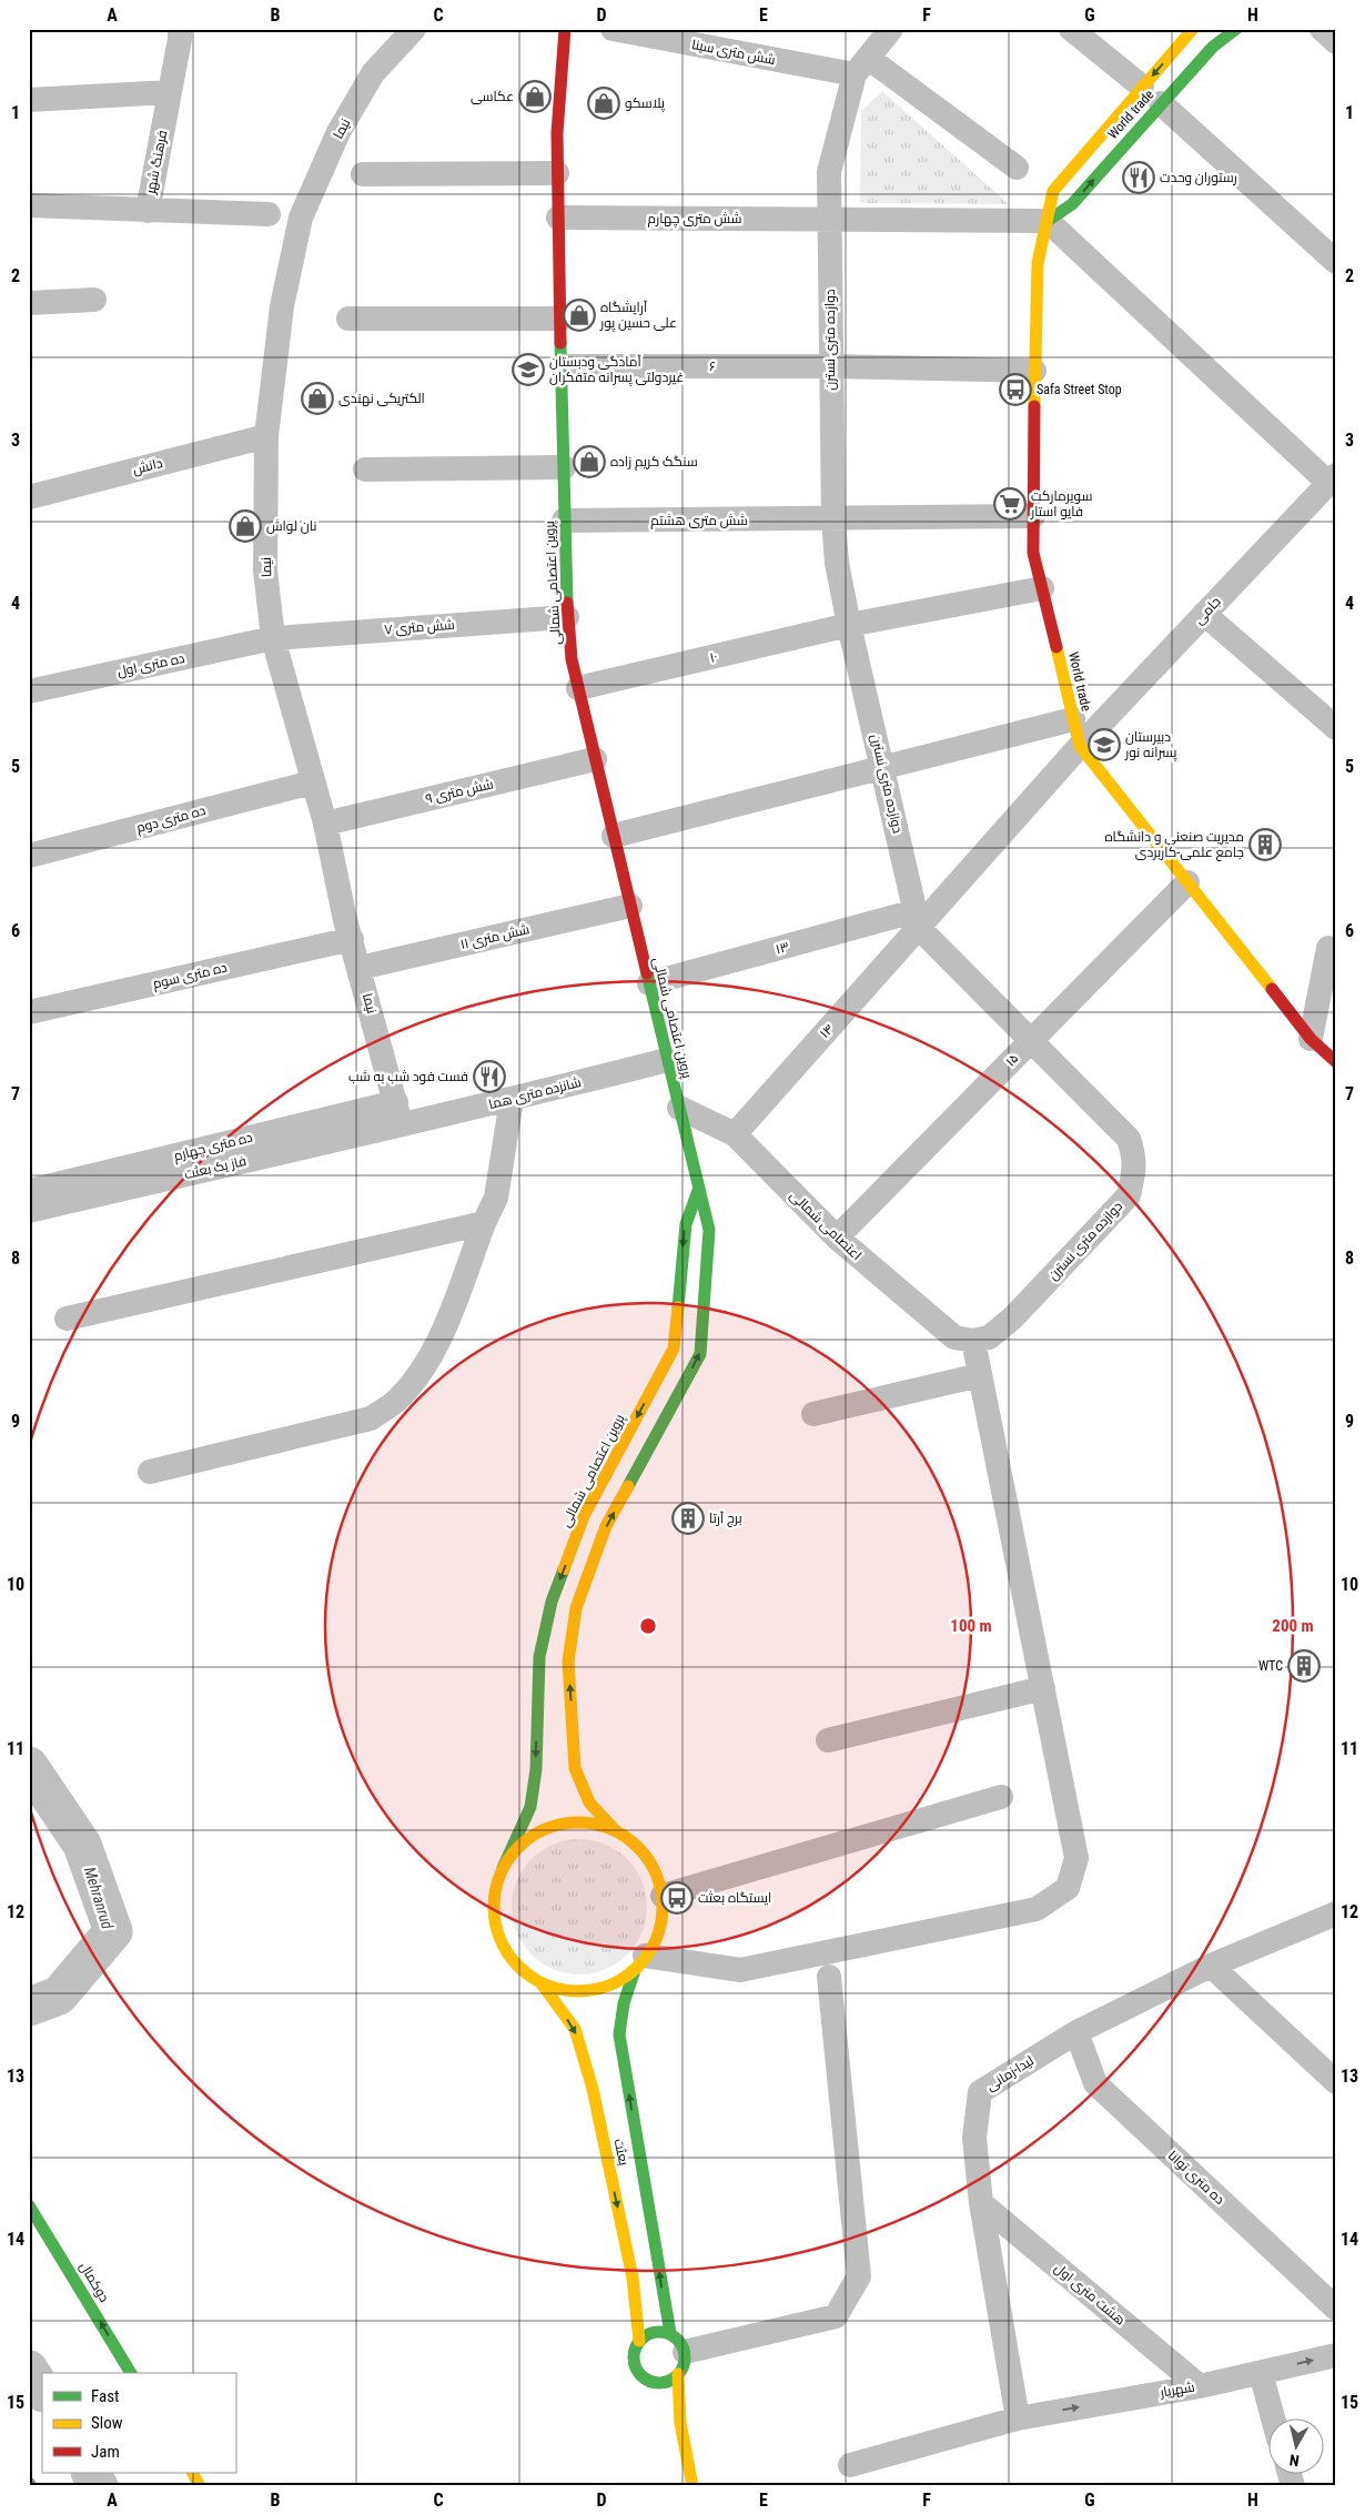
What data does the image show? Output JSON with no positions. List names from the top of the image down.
{
  "streets": {
    "main road": [
      "World trade",
      "پروین اعتصامی شمالی",
      "بعثت",
      "دوکمال"
    ],
    "street": [
      "شش متری سینا",
      "نیما",
      "فرهنگ شهر",
      "شش متری چهارم",
      "دوازده متری نسترن",
      "۶",
      "دانش",
      "شش متری هشتم",
      "جامی",
      "۷ شش متری",
      "۱۰",
      "ده متری اول",
      "۹ شش متری",
      "ده متری دوم",
      "۱۱ شش متری",
      "۱۳",
      "ده متری سوم",
      "۱۴",
      "۱۵",
      "شانزده متری هما",
      "ده متری چهارم",
      "فاز یک بعثت",
      "اعتصامی شمالی",
      "لیدا-زمانی",
      "ده متری توانا",
      "هشت متری اول",
      "شهریار"
    ]
  },
  "crossings": [
    ["شش متری سینا", "دوازده متری نسترن"],
    ["World trade", "شش متری چهارم"],
    ["World trade", "۶"],
    ["World trade", "شش متری هشتم"],
    ["World trade", "جامی"],
    ["World trade", "۱۰"],
    ["World trade", "۱۵"],
    ["نیما", "دانش"],
    ["نیما", "۷ شش متری"],
    ["نیما", "ده متری اول"],
    ["نیما", "۹ شش متری"],
    ["نیما", "ده متری دوم"],
    ["نیما", "۱۱ شش متری"],
    ["نیما", "ده متری سوم"],
    ["نیما", "شانزده متری هما"],
    ["نیما", "ده متری چهارم"],
    ["نیما", "فاز یک بعثت"],
    ["شش متری چهارم", "دوازده متری نسترن"],
    ["شش متری چهارم", "پروین اعتصامی شمالی"],
    ["دوازده متری نسترن", "۶"],
    ["دوازده متری نسترن", "شش متری هشتم"],
    ["دوازده متری نسترن", "جامی"],
    ["دوازده متری نسترن", "۱۰"],
    ["دوازده متری نسترن", "۱۳"],
    ["دوازده متری نسترن", "۱۴"],
    ["دوازده متری نسترن", "۱۵"],
    ["دوازده متری نسترن", "اعتصامی شمالی"],
    ["۶", "پروین اعتصامی شمالی"],
    ["شش متری هشتم", "پروین اعتصامی شمالی"],
    ["پروین اعتصامی شمالی", "۷ شش متری"],
    ["پروین اعتصامی شمالی", "۱۰"],
    ["پروین اعتصامی شمالی", "۹ شش متری"],
    ["پروین اعتصامی شمالی", "۱۱ شش متری"],
    ["پروین اعتصامی شمالی", "۱۳"],
    ["پروین اعتصامی شمالی", "شانزده متری هما"],
    ["پروین اعتصامی شمالی", "اعتصامی شمالی"],
    ["پروین اعتصامی شمالی", "بعثت"],
    ["جامی", "۱۳"],
    ["جامی", "۱۴"],
    ["۷ شش متری", "ده متری اول"],
    ["۱۳", "۱۴"],
    ["۱۴", "اعتصامی شمالی"],
    ["۱۵", "اعتصامی شمالی"],
    ["شانزده متری هما", "ده متری چهارم"],
    ["شانزده متری هما", "فاز یک بعثت"],
    ["ده متری چهارم", "فاز یک بعثت"],
    ["لیدا-زمانی", "ده متری توانا"],
    ["لیدا-زمانی", "هشت متری اول"],
    ["لیدا-زمانی", "شهریار"],
    ["هشت متری اول", "شهریار"]
  ],
  "one_way": ["دوکمال", "شهریار"],
  "water": ["Mehranrud"],
  "places": {
    "shop": [
      "عکاسی",
      "پلاسکو",
      "آرایشگاه علی حسین پور",
      "الکتریکی نهندی",
      "سنگک کریم زاده",
      "نان لواش"
    ],
    "restaurant": ["رستوران وحدت", "فست فود شب به شب"],
    "school or university": ["آمادگی ودبستان غیردولتی پسرانه متفکران", "دبیرستان پسرانه نور"],
    "bus stop": ["Safa Street Stop", "ایستگاه بعثت"],
    "supermarket": ["سوپرمارکت فایو استار"],
    "building": ["مدیریت صنعنی و دانشگاه جامع علمی-کاربردی", "برج آرتا", "WTC"]
  },
  "legend": ["Fast", "Slow", "Jam"],
  "north": "bottom",
  "grid": {
    "columns": [
      "A",
      "B",
      "C",
      "D",
      "E",
      "F",
      "G",
      "H"
    ],
    "rows": [
      "1",
      "2",
      "3",
      "4",
      "5",
      "6",
      "7",
      "8",
      "9",
      "10",
      "11",
      "12",
      "13",
      "14",
      "15"
    ]
  },
  "rings": ["100 m", "200 m"]
}
